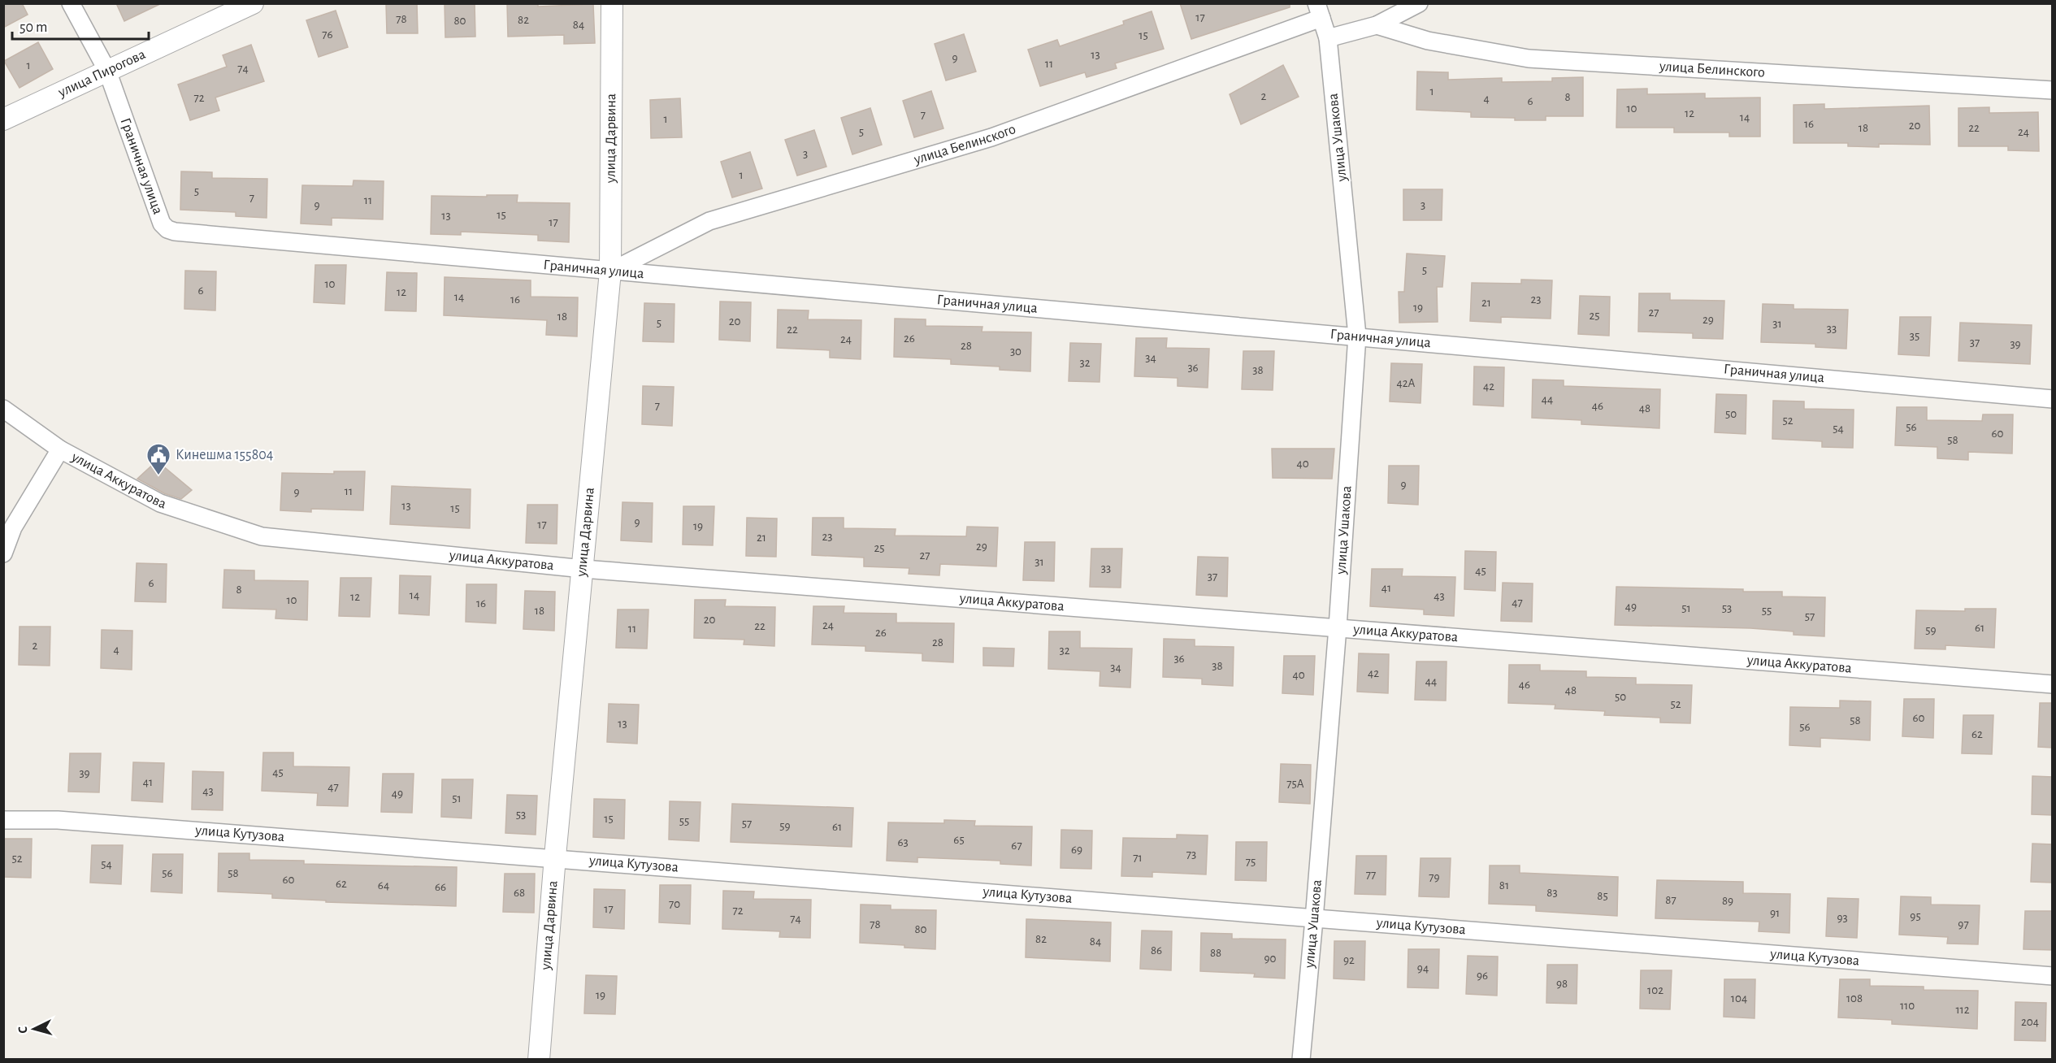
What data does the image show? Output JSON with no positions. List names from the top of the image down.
{
  "streets": {
    "street": [
      "улица Белинского",
      "улица Пирогова",
      "улица Ушакова",
      "улица Дарвина",
      "Граничная улица",
      "улица Аккуратова",
      "улица Кутузова"
    ]
  },
  "crossings": [
    ["улица Белинского", "улица Ушакова"],
    ["улица Белинского", "улица Дарвина"],
    ["улица Белинского", "Граничная улица"],
    ["улица Пирогова", "Граничная улица"],
    ["улица Ушакова", "Граничная улица"],
    ["улица Ушакова", "улица Аккуратова"],
    ["улица Ушакова", "улица Кутузова"],
    ["улица Дарвина", "Граничная улица"],
    ["улица Дарвина", "улица Аккуратова"],
    ["улица Дарвина", "улица Кутузова"]
  ],
  "places": {
    "public building": ["Кинешма 155804"]
  },
  "house_numbers": [
    "17",
    "78",
    "82",
    "80",
    "84",
    "76",
    "15",
    "13",
    "9",
    "11",
    "1",
    "74",
    "1",
    "2",
    "8",
    "72",
    "4",
    "6",
    "10",
    "12",
    "7",
    "14",
    "1",
    "16",
    "20",
    "18",
    "22",
    "5",
    "24",
    "3",
    "1",
    "5",
    "7",
    "11",
    "9",
    "3",
    "15",
    "13",
    "17",
    "5",
    "10",
    "6",
    "12",
    "14",
    "16",
    "23",
    "21",
    "19",
    "27",
    "25",
    "18",
    "29",
    "20",
    "5",
    "31",
    "33",
    "22",
    "35",
    "26",
    "24",
    "37",
    "39",
    "28",
    "30",
    "34",
    "32",
    "36",
    "38",
    "42А",
    "42",
    "44",
    "7",
    "46",
    "48",
    "50",
    "52",
    "56",
    "54",
    "60",
    "58",
    "40",
    "9",
    "11",
    "9",
    "13",
    "15",
    "9",
    "17",
    "19",
    "23",
    "21",
    "29",
    "25",
    "27",
    "31",
    "33",
    "45",
    "37",
    "6",
    "41",
    "8",
    "14",
    "43",
    "12",
    "10",
    "47",
    "16",
    "49",
    "51",
    "53",
    "18",
    "55",
    "57",
    "20",
    "24",
    "22",
    "61",
    "11",
    "59",
    "26",
    "28",
    "2",
    "4",
    "32",
    "36",
    "38",
    "34",
    "42",
    "40",
    "44",
    "46",
    "48",
    "50",
    "52",
    "60",
    "58",
    "13",
    "56",
    "62",
    "45",
    "39",
    "41",
    "75А",
    "47",
    "43",
    "49",
    "51",
    "53",
    "15",
    "55",
    "57",
    "59",
    "61",
    "65",
    "63",
    "67",
    "69",
    "73",
    "71",
    "52",
    "75",
    "54",
    "56",
    "58",
    "77",
    "79",
    "60",
    "62",
    "64",
    "81",
    "66",
    "68",
    "83",
    "85",
    "87",
    "89",
    "70",
    "17",
    "72",
    "91",
    "95",
    "93",
    "74",
    "78",
    "97",
    "80",
    "82",
    "84",
    "86",
    "88",
    "90",
    "92",
    "94",
    "96",
    "98",
    "102",
    "19",
    "104",
    "108",
    "110",
    "112",
    "204"
  ],
  "scale_bar": "50 m",
  "north": "left"
}
